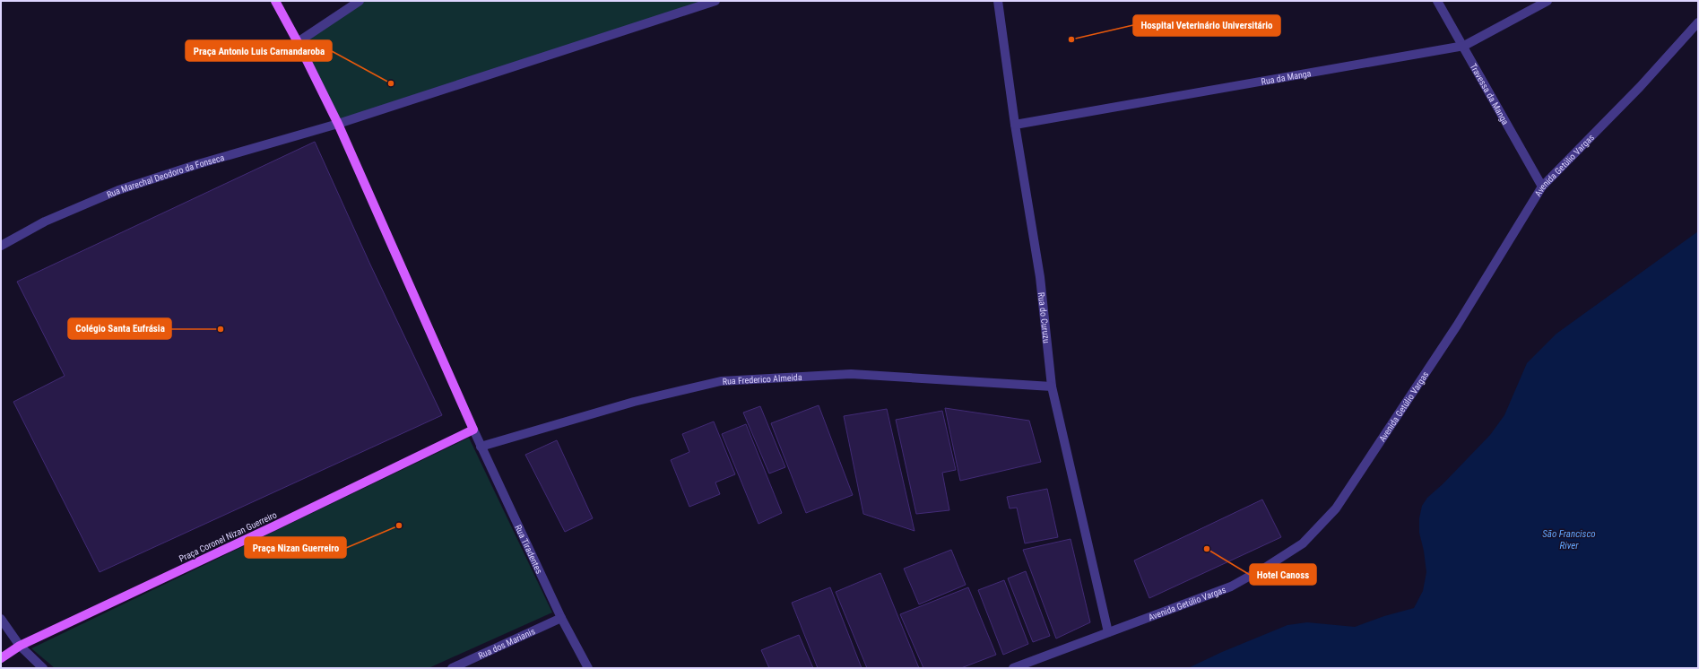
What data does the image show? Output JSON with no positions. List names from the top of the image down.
{
  "streets": {
    "main road": ["Praça Coronel Nizan Guerreiro"],
    "street": [
      "Rua da Manga",
      "Travessa da Manga",
      "Avenida Getúlio Vargas",
      "Rua Marechal Deodoro da Fonseca",
      "Rua do Curuzu",
      "Rua Frederico Almeida",
      "Rua Tiradentes",
      "Rua dos Marianis"
    ]
  },
  "crossings": [
    ["Rua da Manga", "Travessa da Manga"],
    ["Rua da Manga", "Rua do Curuzu"],
    ["Travessa da Manga", "Avenida Getúlio Vargas"],
    ["Avenida Getúlio Vargas", "Rua do Curuzu"],
    ["Rua do Curuzu", "Rua Frederico Almeida"],
    ["Rua Frederico Almeida", "Rua Tiradentes"],
    ["Praça Coronel Nizan Guerreiro", "Rua Tiradentes"],
    ["Rua Tiradentes", "Rua dos Marianis"]
  ],
  "water": ["São Francisco River"],
  "places": [
    "Hospital Veterinário Universitário",
    "Praça Antonio Luis Carnandaroba",
    "Colégio Santa Eufrásia",
    "Praça Nizan Guerreiro",
    "Hotel Canoss"
  ]
}
